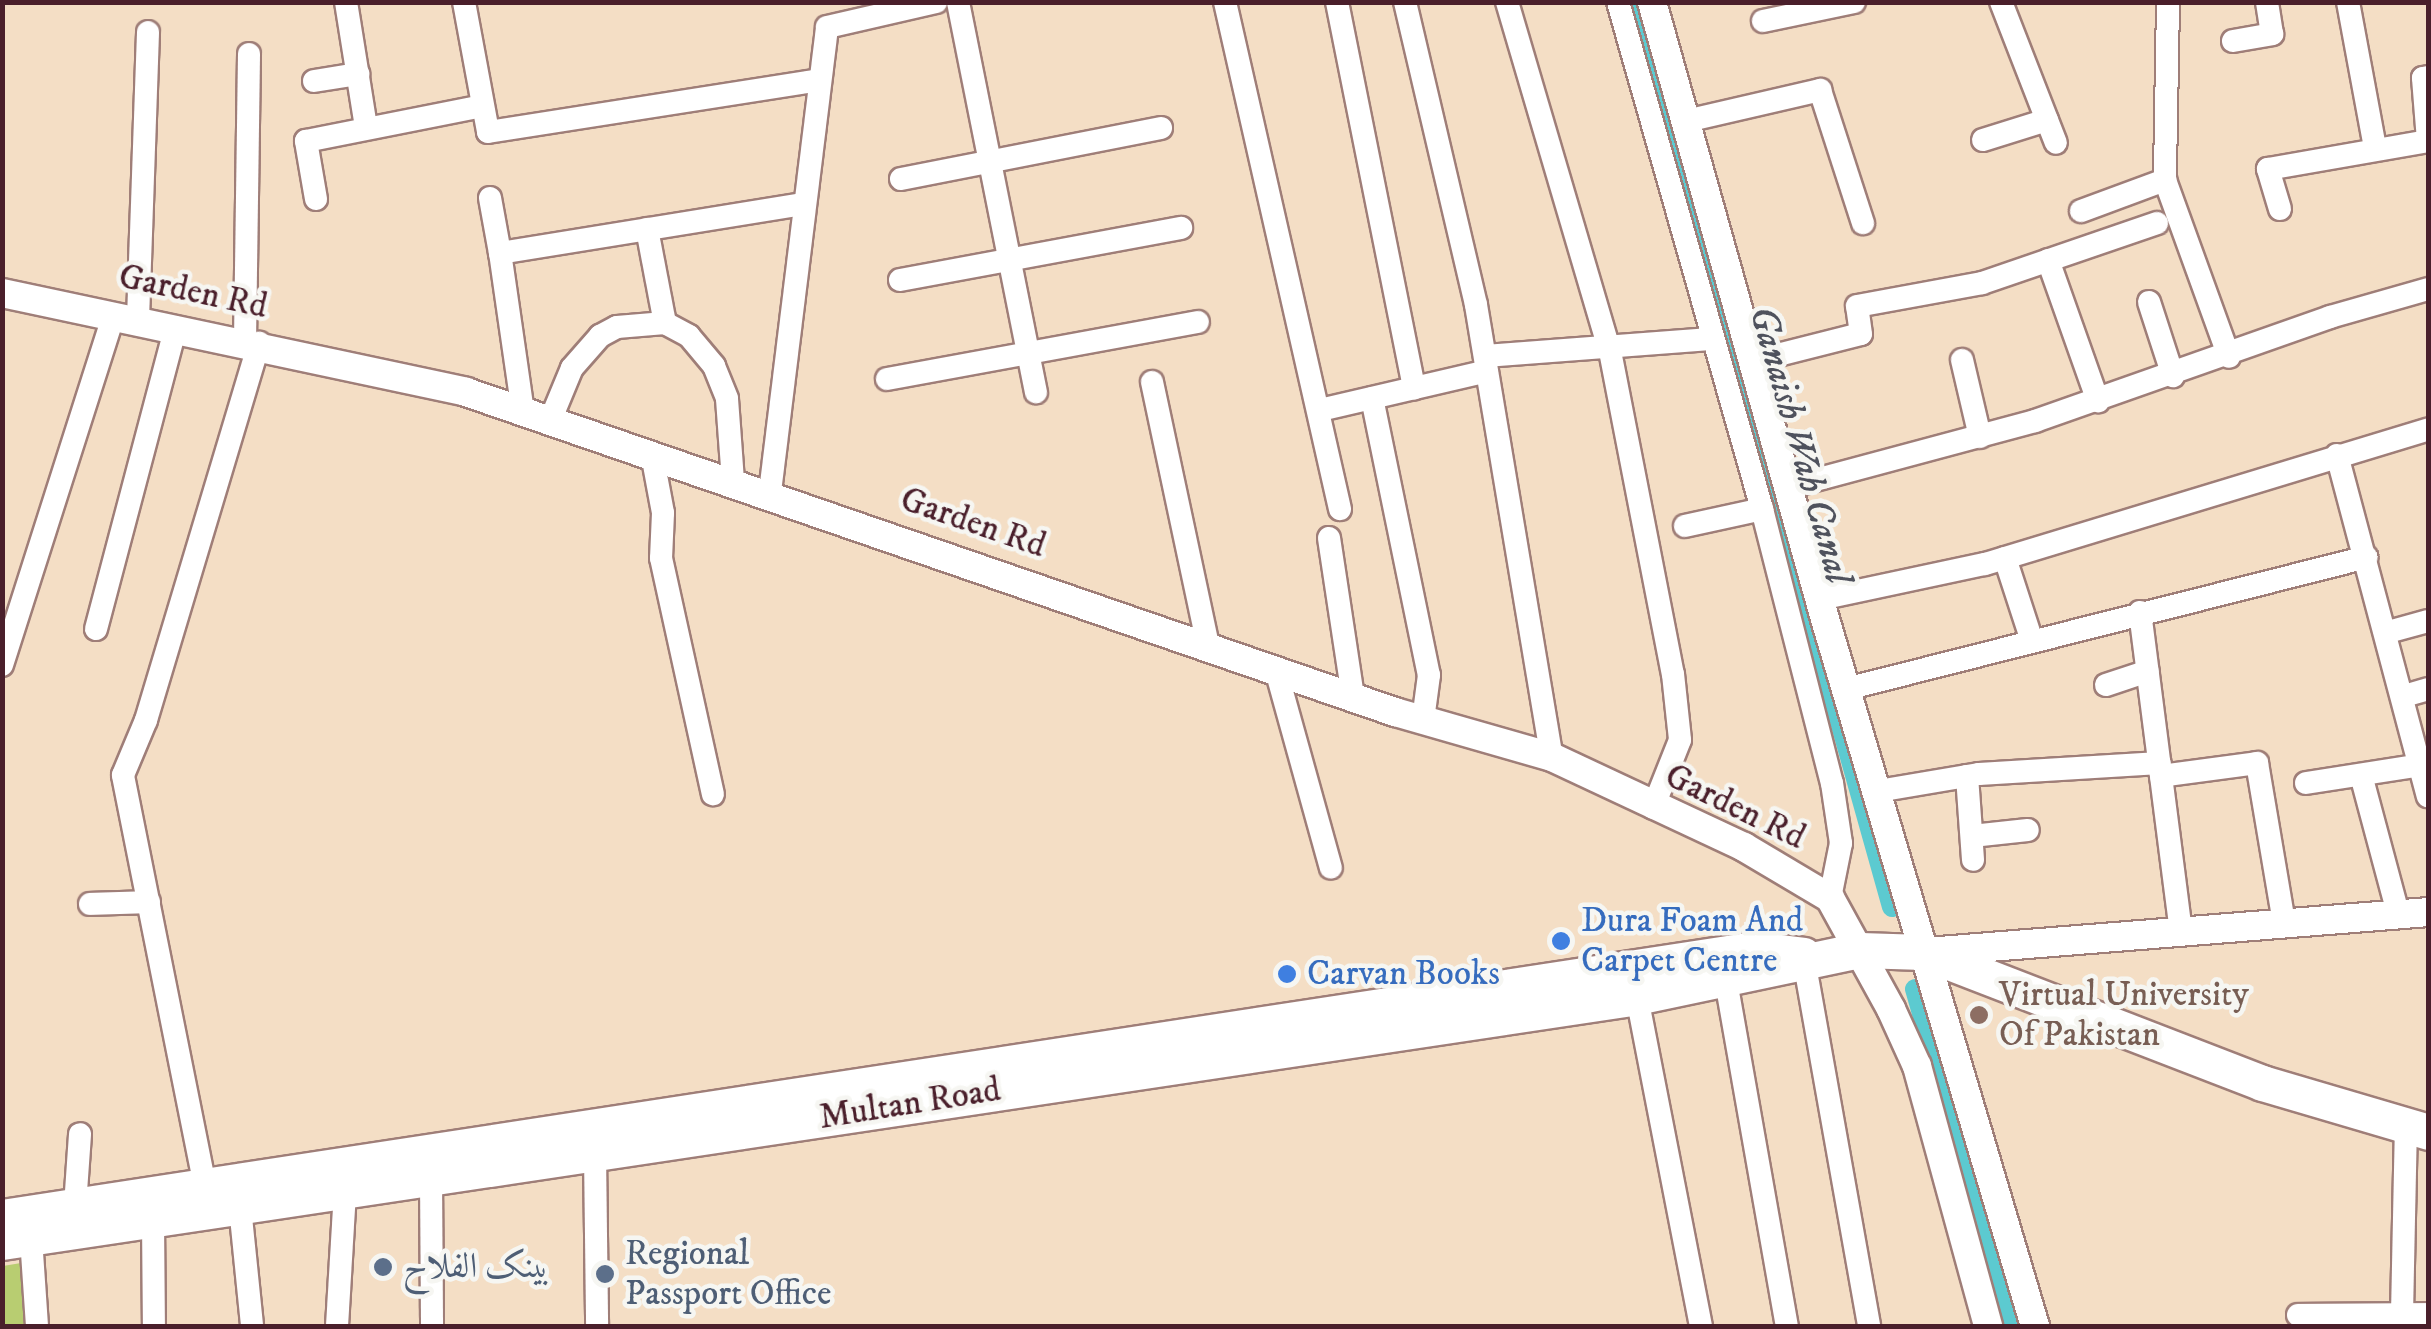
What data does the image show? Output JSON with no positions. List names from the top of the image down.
{
  "streets": {
    "main road": ["Multan Road"],
    "street": ["Garden Rd"]
  },
  "crossings": [
    ["Garden Rd", "Multan Road"]
  ],
  "water": ["Ganaish Wah Canal"],
  "places": [
    "Dura Foam And Carpet Centre",
    "Carvan Books",
    "Virtual University Of Pakistan",
    "بینک الفلاح",
    "Regional Passport Office"
  ]
}
